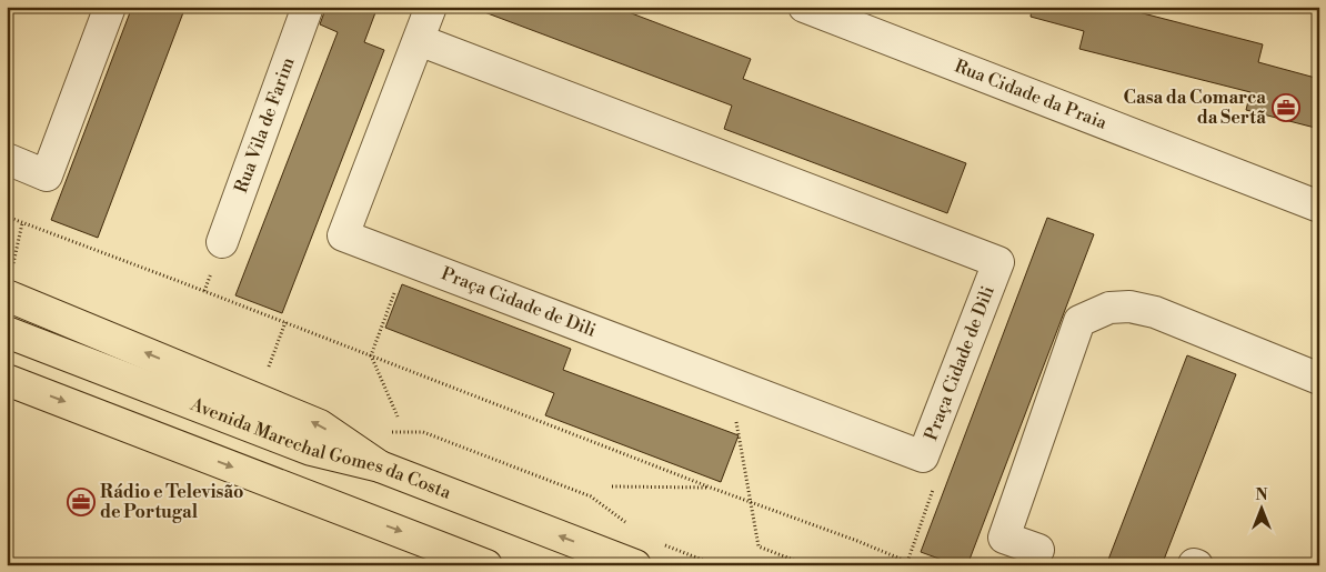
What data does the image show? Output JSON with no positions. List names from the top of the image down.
{
  "streets": {
    "main road": ["Avenida Marechal Gomes da Costa"],
    "street": ["Rua Cidade da Praia", "Rua Vila de Farim", "Praça Cidade de Dili"]
  },
  "places": {
    "office": ["Casa da Comarca da Sertã", "Rádio e Televisão de Portugal"]
  },
  "north": "top"
}
